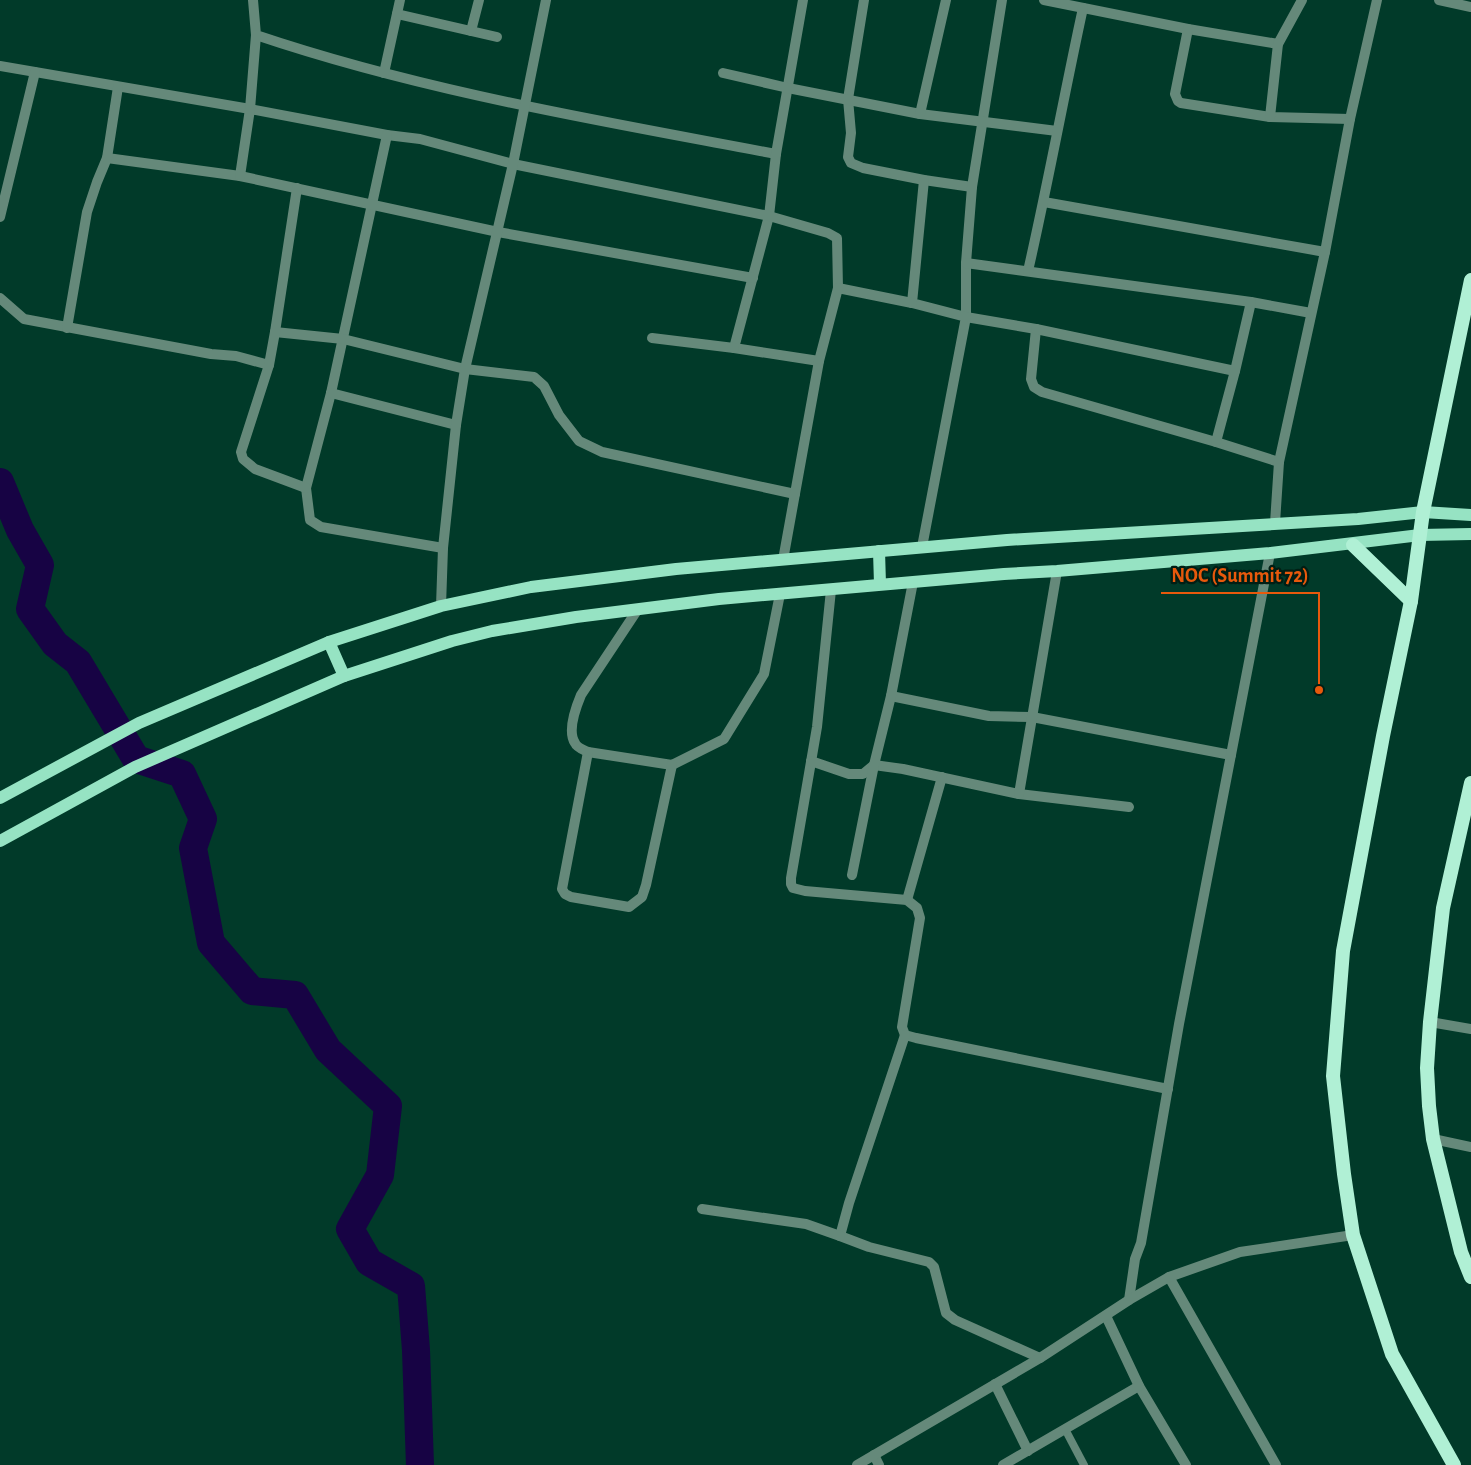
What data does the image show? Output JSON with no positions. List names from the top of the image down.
{
  "places": ["NOC (Summit 72)"]
}
